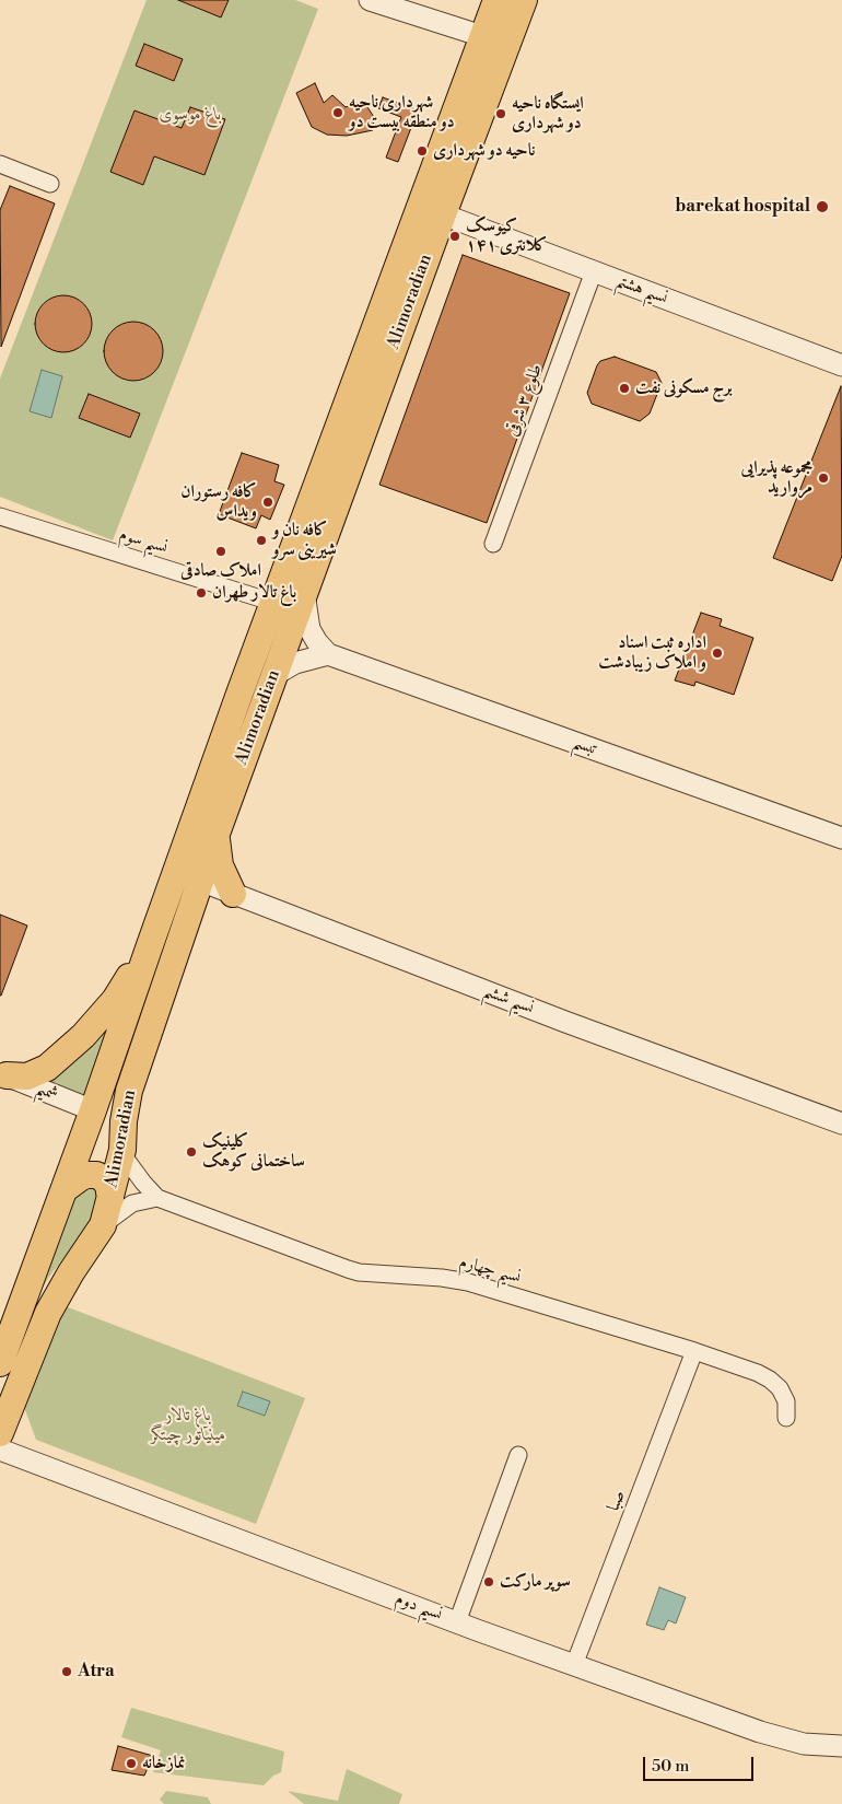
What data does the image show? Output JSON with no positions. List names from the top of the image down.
{
  "streets": {
    "main road": ["Alimoradian"],
    "street": [
      "نسیم هشتم",
      "طلوع ۳ شرقی",
      "نسیم سوم",
      "تبسم",
      "نسیم ششم",
      "شمیم",
      "نسیم چهارم",
      "صبا",
      "نسیم دوم"
    ]
  },
  "crossings": [
    ["نسیم هشتم", "Alimoradian"],
    ["نسیم هشتم", "طلوع ۳ شرقی"],
    ["Alimoradian", "نسیم سوم"],
    ["Alimoradian", "نسیم ششم"],
    ["Alimoradian", "شمیم"],
    ["Alimoradian", "نسیم چهارم"],
    ["نسیم چهارم", "صبا"],
    ["صبا", "نسیم دوم"]
  ],
  "parks": ["باغ موسوی", "باغ تالار مینیاتور چیتگر"],
  "places": [
    "شهرداری ناحیه دو منطقه بیست دو",
    "ایستگاه ناحیه دو شهرداری",
    "ناحیه دو شهرداری",
    "barekat hospital",
    "کیوسک کلانتری ۱۴۱",
    "برج مسکونی نفت",
    "مجموعه پذیرایی مروارید",
    "کافه رستوران ویداس",
    "کافه نان و شیرینی سرو",
    "املاک صادقی",
    "باغ تالار طهران",
    "اداره ثبت اسناد و املاک زیبادشت",
    "کلینیک ساختمانی کوهک",
    "سوپر مارکت",
    "Atra",
    "نمازخانه"
  ],
  "scale_bar": "50 m"
}
